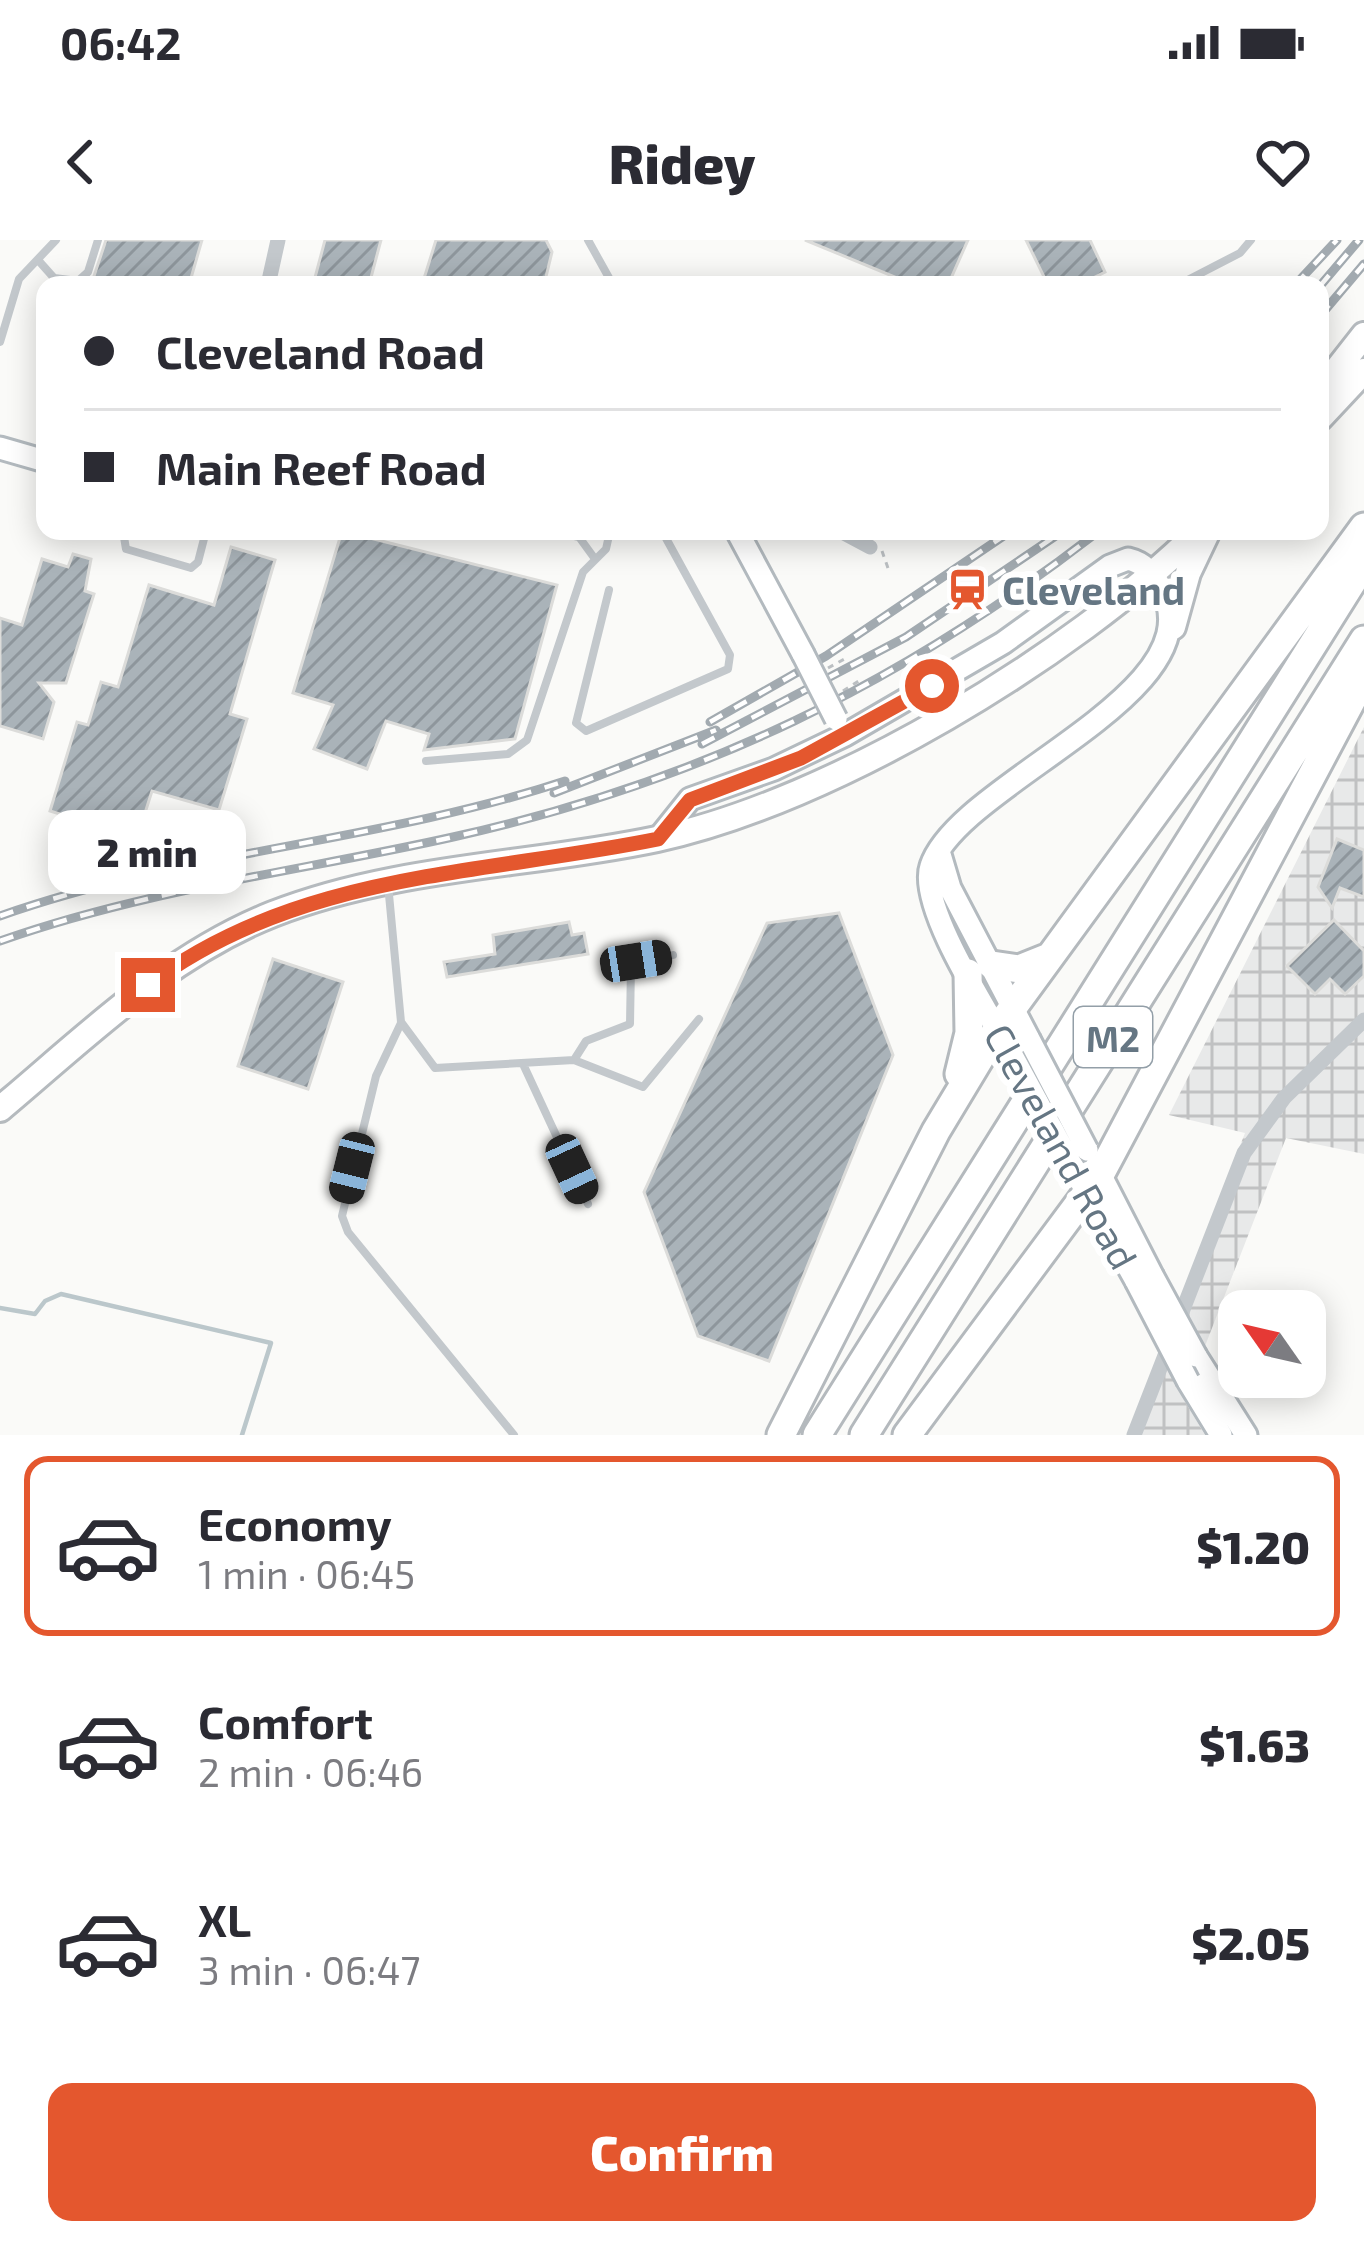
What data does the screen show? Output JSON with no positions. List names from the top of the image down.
{
  "streets": {
    "highway": ["M2"],
    "street": ["Cleveland Road"]
  },
  "places": {
    "station": ["Cleveland"]
  },
  "north": "top left",
  "page": {
    "status": "06:42",
    "header": "Ridey",
    "banner": ["Cleveland Road", "Main Reef Road"],
    "bubble": "2 min",
    "list": [
      {
        "name": "Economy",
        "note": "1 min · 06:45",
        "value": "$1.20"
      },
      {
        "name": "Comfort",
        "note": "2 min · 06:46",
        "value": "$1.63"
      },
      {
        "name": "XL",
        "note": "3 min · 06:47",
        "value": "$2.05"
      }
    ],
    "buttons": "Confirm"
  }
}
